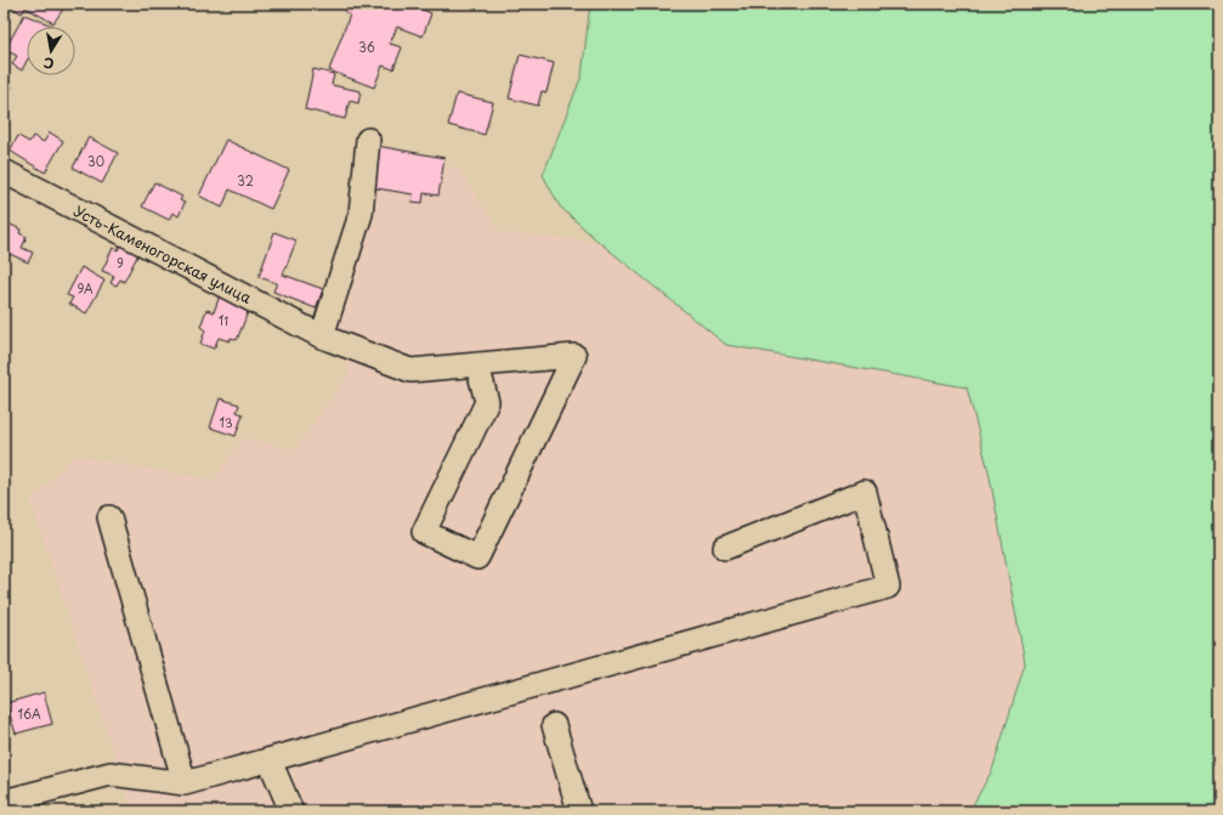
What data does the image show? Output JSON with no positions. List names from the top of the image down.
{
  "streets": {
    "street": ["Усть-Каменогорская улица"]
  },
  "house_numbers": [
    "36",
    "30",
    "32",
    "9",
    "9А",
    "11",
    "13",
    "16А"
  ],
  "north": "bottom"
}
